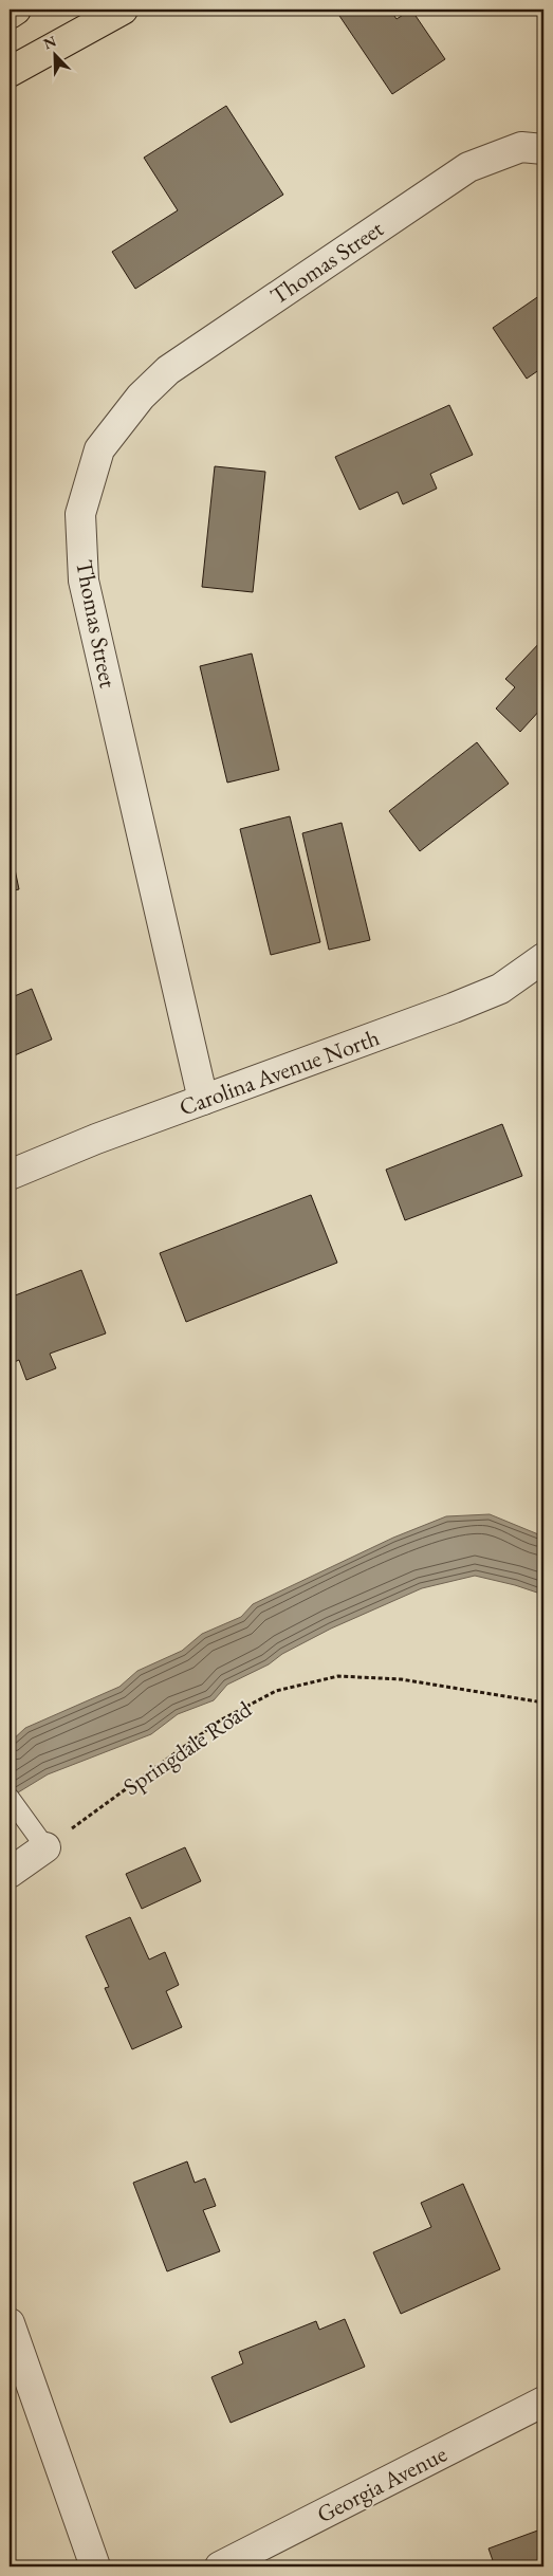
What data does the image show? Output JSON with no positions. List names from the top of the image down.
{
  "streets": {
    "street": ["Thomas Street", "Carolina Avenue North", "Georgia Avenue"],
    "path": ["Springdale Road"]
  },
  "crossings": [
    ["Thomas Street", "Carolina Avenue North"]
  ],
  "north": "top left"
}
